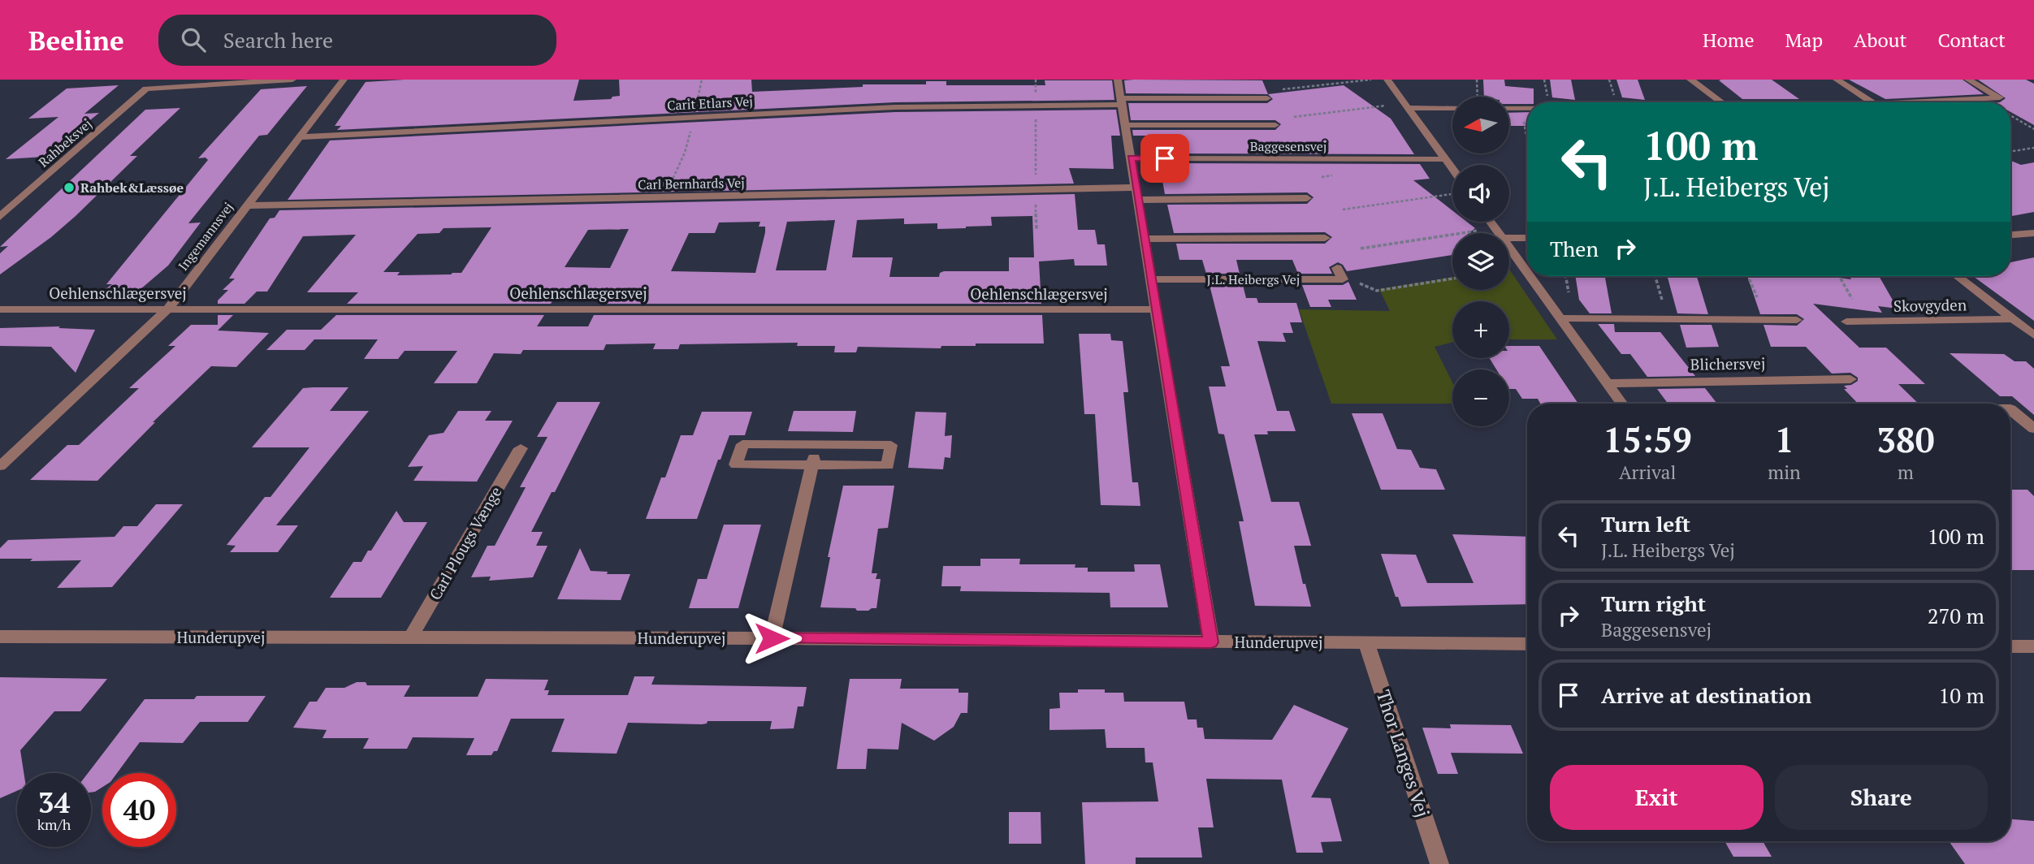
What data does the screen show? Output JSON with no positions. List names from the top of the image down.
{
  "streets": {
    "street": [
      "Carit Etlars Vej",
      "Rahbeksvej",
      "Baggesensvej",
      "Carl Bernhards Vej",
      "Ingemannsvej",
      "J.L. Heibergs Vej",
      "Oehlenschlægersvej",
      "Skovgyden",
      "Blichersvej",
      "Carl Plougs Vænge",
      "Hunderupvej",
      "Thor Langes Vej"
    ]
  },
  "crossings": [
    ["Carit Etlars Vej", "Ingemannsvej"],
    ["Carl Bernhards Vej", "Ingemannsvej"],
    ["Ingemannsvej", "Oehlenschlægersvej"],
    ["Carl Plougs Vænge", "Hunderupvej"],
    ["Hunderupvej", "Thor Langes Vej"]
  ],
  "places": ["Rahbek&Læssøe"],
  "north": "left",
  "page": {
    "header": "Beeline",
    "search": "Search here",
    "nav": [
      "Home",
      "Map",
      "About",
      "Contact"
    ],
    "map_buttons": ["+", "−"],
    "turn": ["100 m", "J.L. Heibergs Vej"],
    "then": "Then",
    "eta": [
      "15:59",
      "Arrival",
      "1",
      "min",
      "380",
      "m"
    ],
    "list": [
      {
        "name": "Turn left",
        "note": "J.L. Heibergs Vej",
        "value": "100 m"
      },
      {
        "name": "Turn right",
        "note": "Baggesensvej",
        "value": "270 m"
      },
      {
        "name": "Arrive at destination",
        "value": "10 m"
      }
    ],
    "buttons": ["Exit", "Share"],
    "speed": "34 km/h",
    "limit": "40"
  }
}
